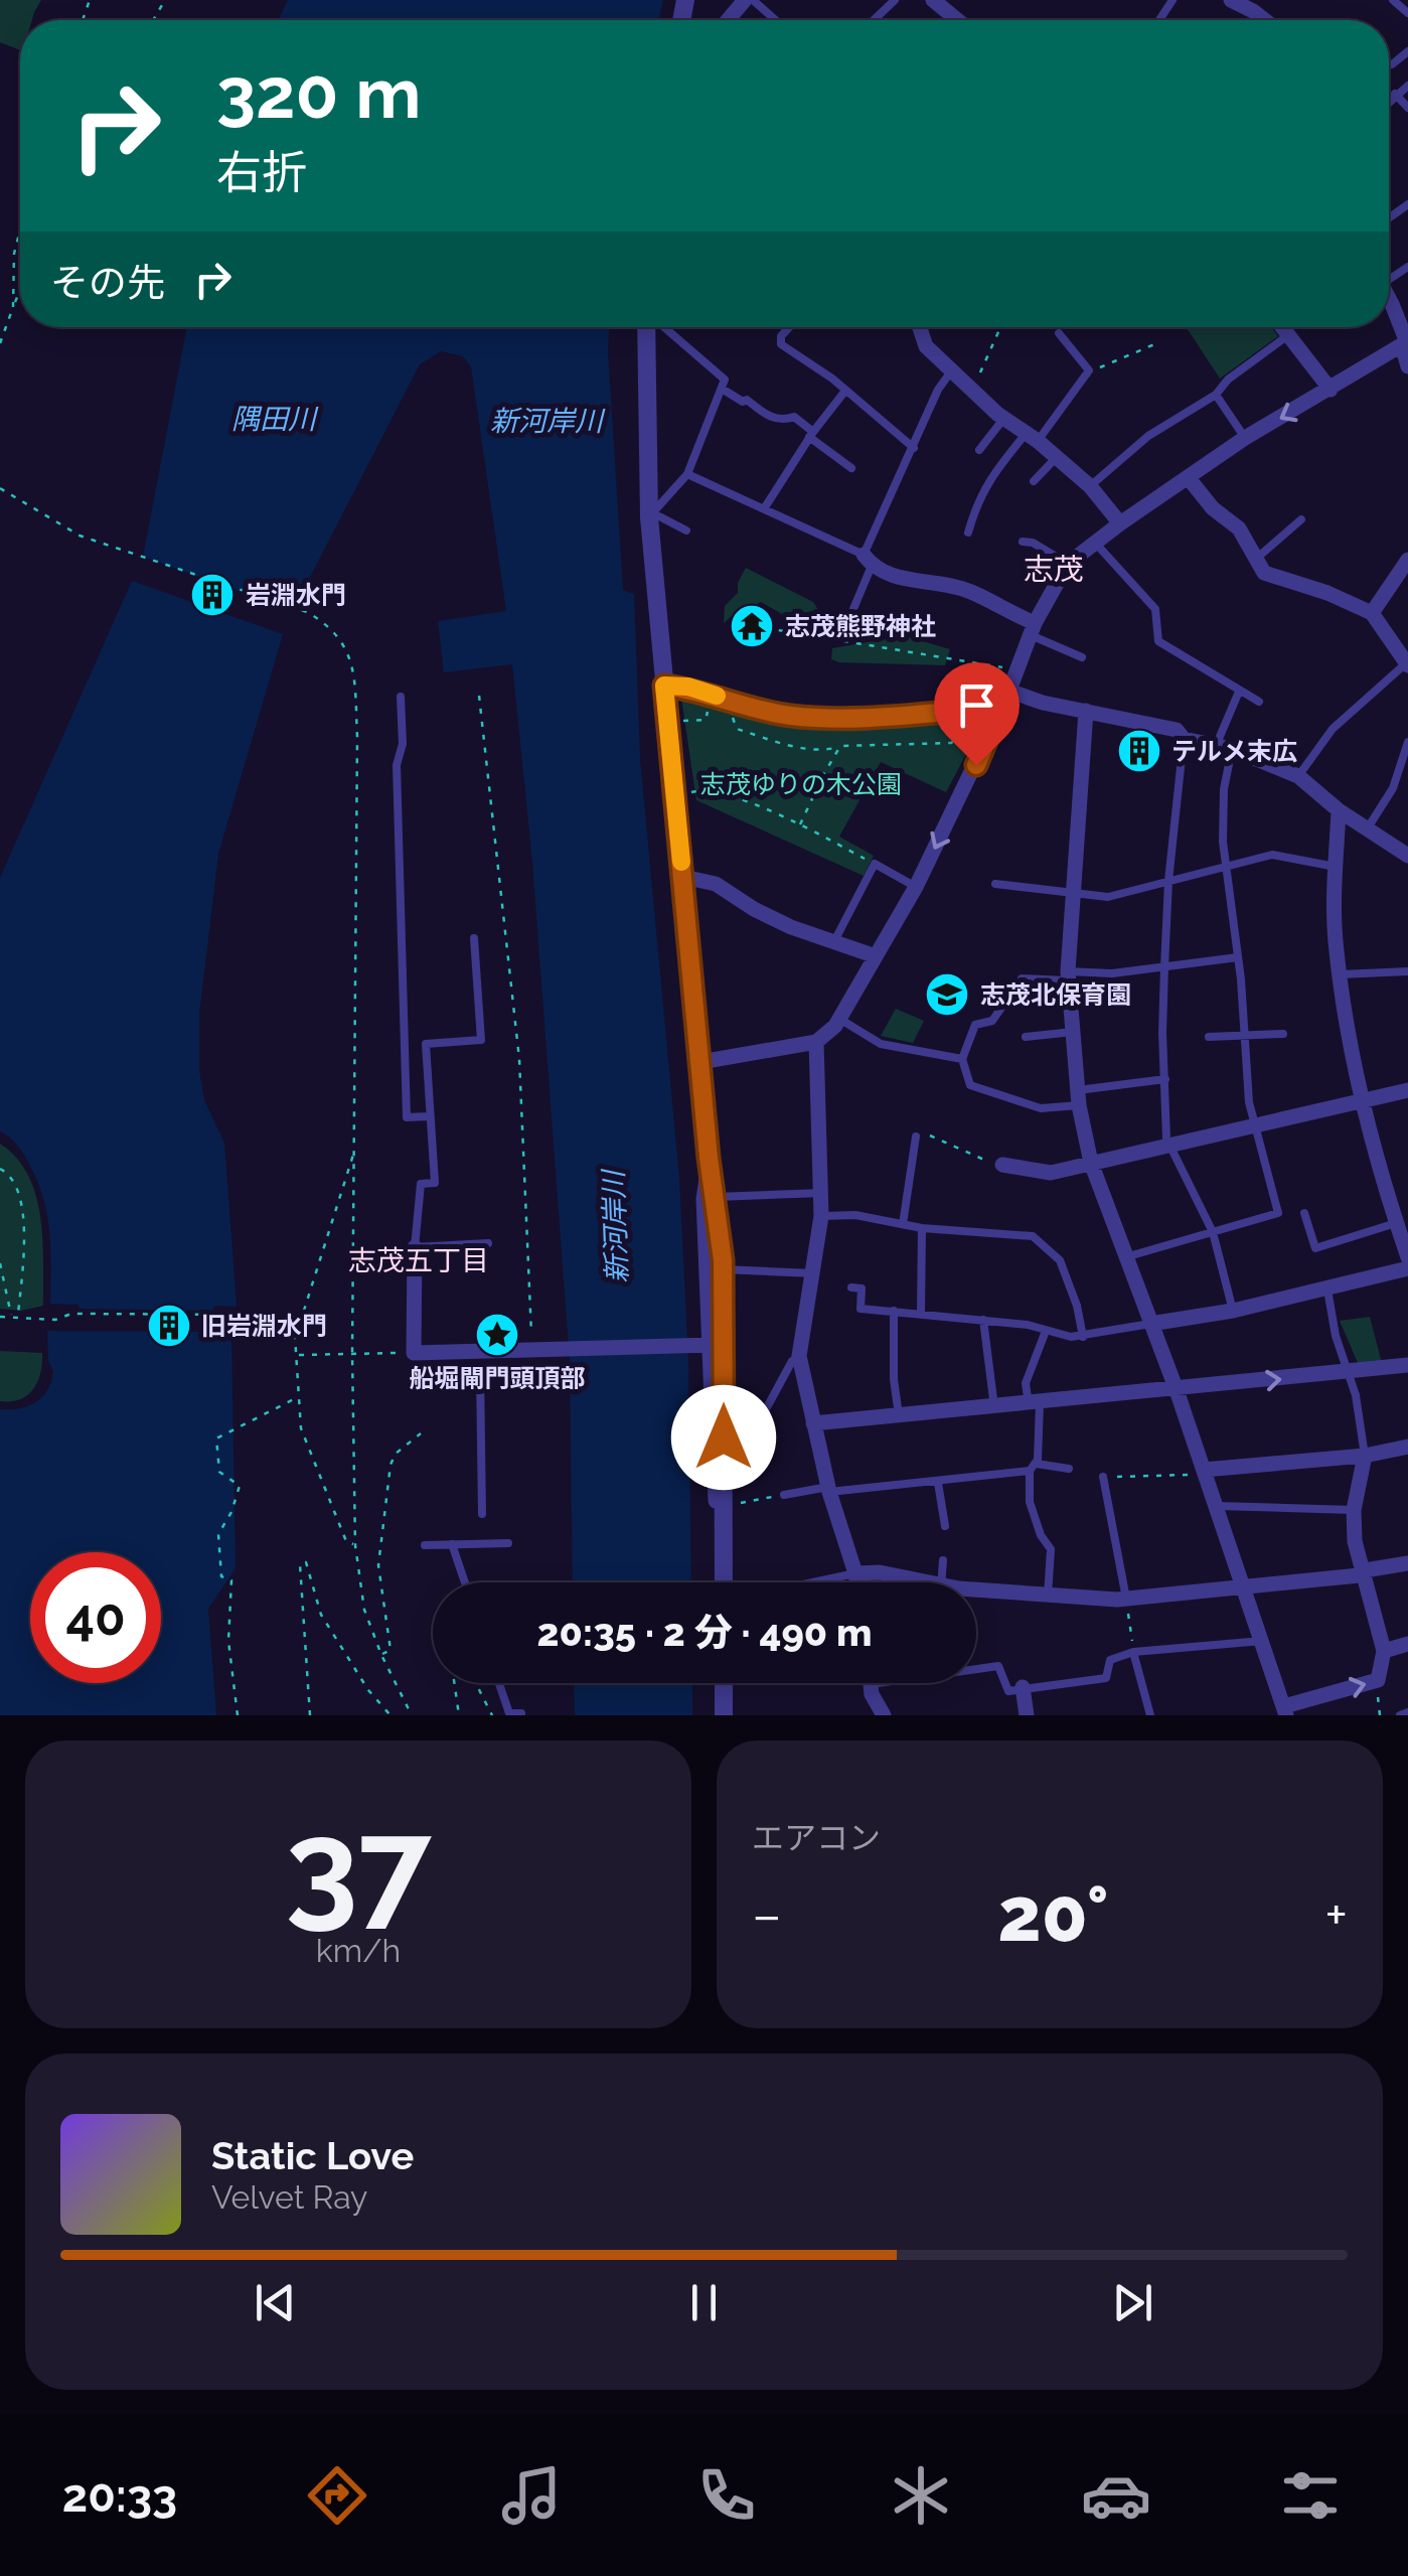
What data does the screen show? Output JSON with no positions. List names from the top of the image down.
{
  "districts": ["志茂", "志茂五丁目"],
  "water": ["隅田川", "新河岸川"],
  "parks": ["志茂ゆりの木公園"],
  "places": {
    "building": ["岩淵水門", "テルメ末広", "旧岩淵水門"],
    "temple": ["志茂熊野神社"],
    "school or university": ["志茂北保育園"],
    "place": ["船堀閘門頭頂部"]
  },
  "page": {
    "turn": ["320 m", "右折"],
    "then": "その先",
    "limit": "40",
    "trip": "20:35 · 2 分 · 490 m",
    "tile": [
      ["37", "km/h"],
      "エアコン"
    ],
    "heat": ["−", "20°", "+"],
    "song": ["Static Love", "Velvet Ray"],
    "tabs": "20:33"
  }
}
